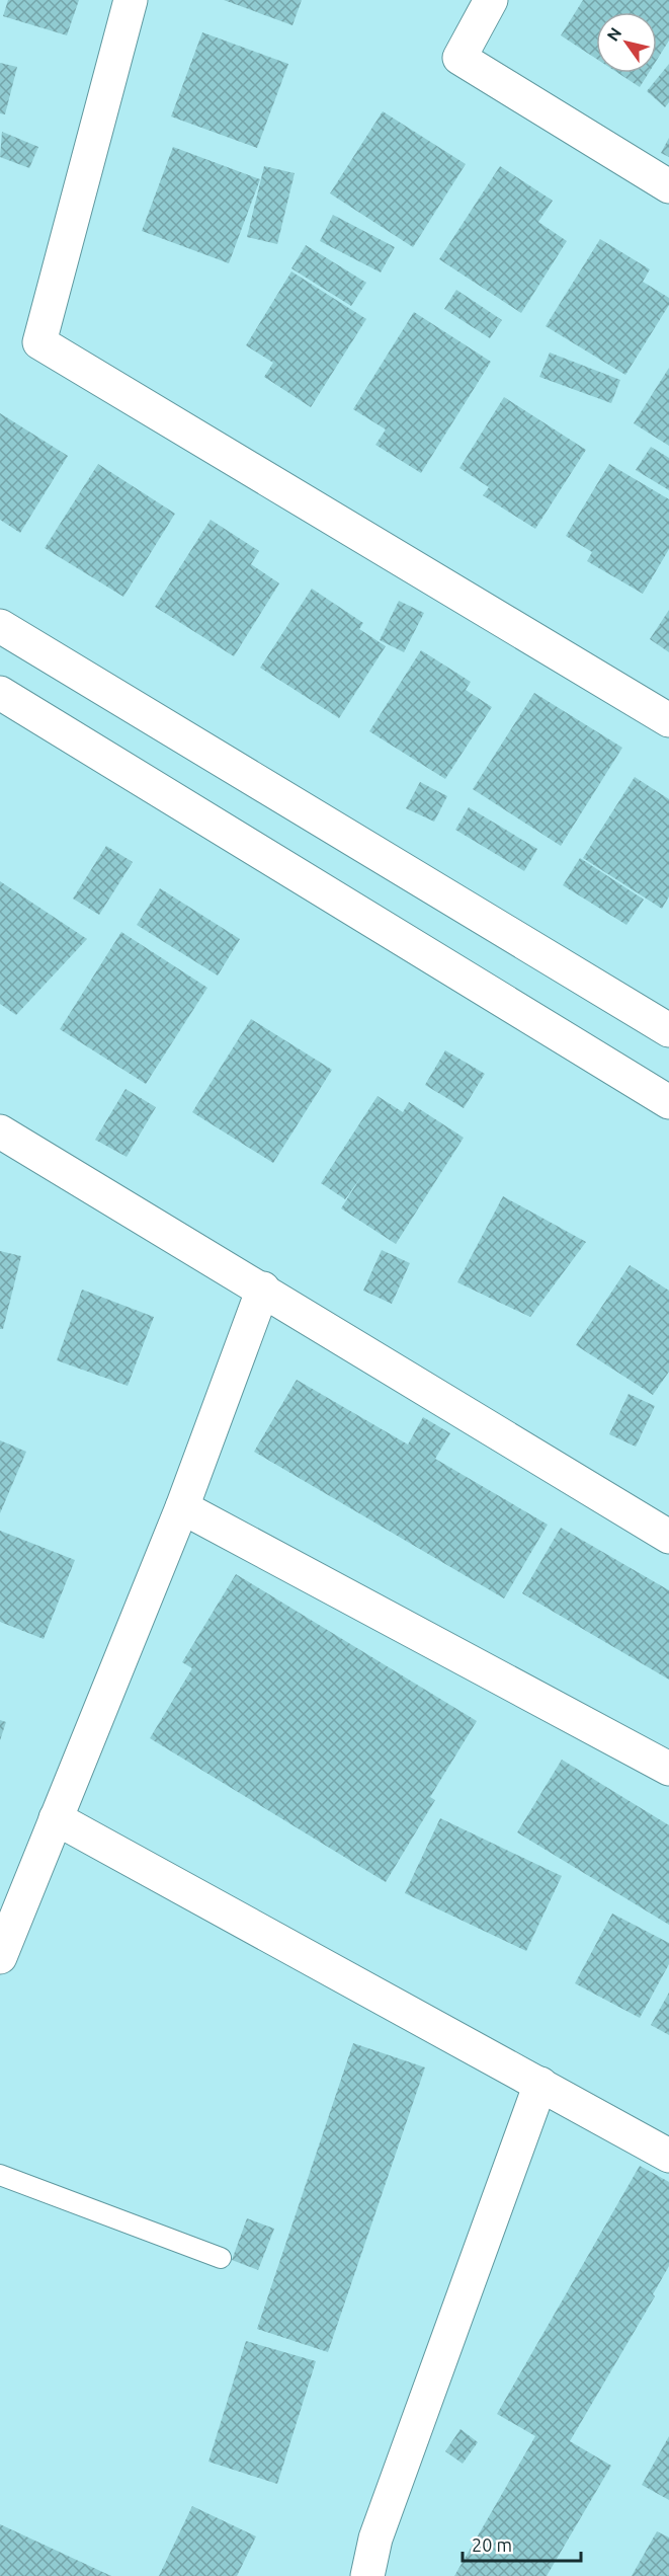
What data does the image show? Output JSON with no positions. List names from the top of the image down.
{
  "scale_bar": "20 m",
  "north": "top left"
}
